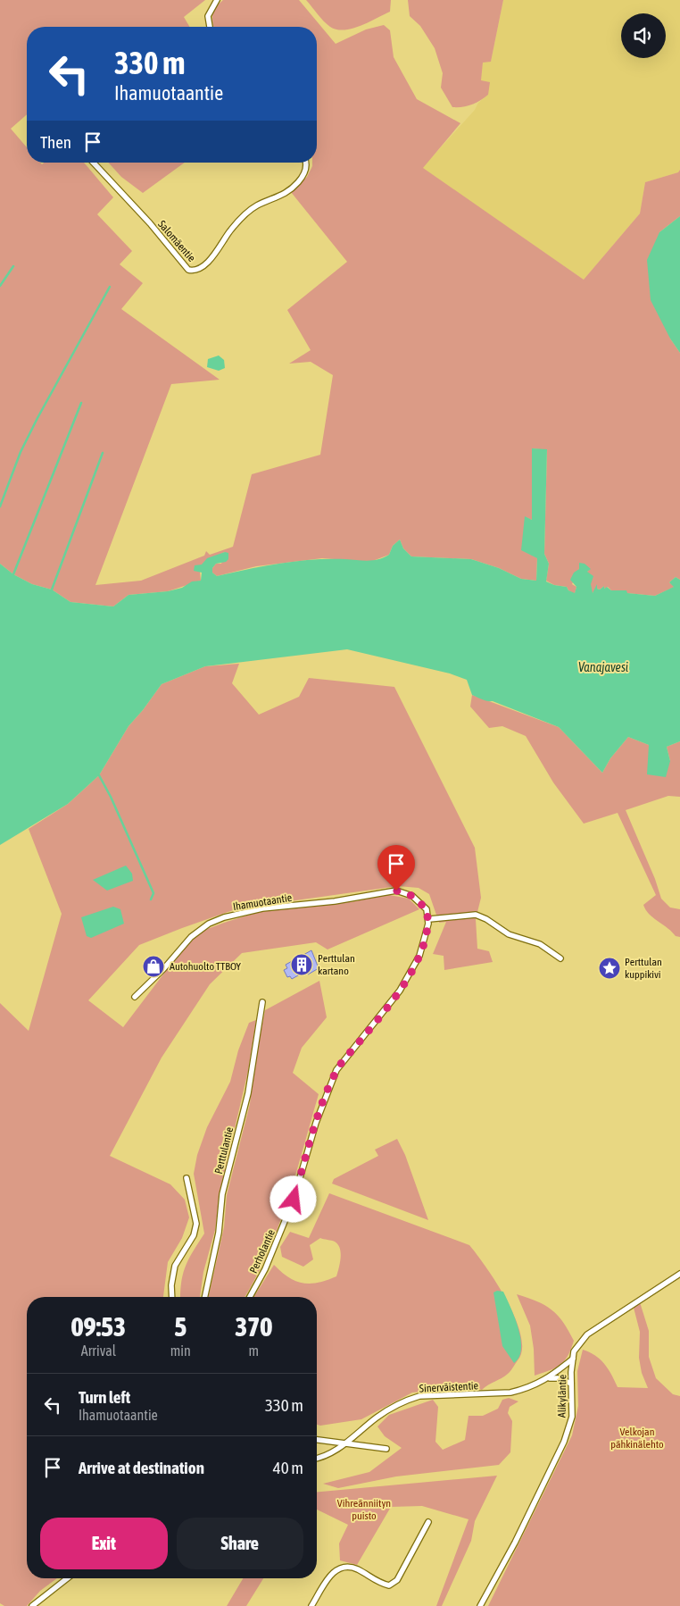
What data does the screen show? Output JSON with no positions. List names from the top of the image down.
{
  "streets": {
    "street": [
      "Salomäentie",
      "Ihamuotaantie",
      "Perttulantie",
      "Perholantie",
      "Sinerväistentie",
      "Alikyläntie"
    ]
  },
  "crossings": [
    ["Ihamuotaantie", "Perholantie"],
    ["Sinerväistentie", "Alikyläntie"]
  ],
  "water": ["Vanajavesi"],
  "parks": ["Velkojan pähkinälehto", "Vihreänniityn puisto"],
  "places": {
    "building": ["Perttulan kartano"],
    "shop": ["Autohuolto TTBOY"],
    "place": ["Perttulan kuppikivi"]
  },
  "page": {
    "turn": ["330 m", "Ihamuotaantie"],
    "then": "Then",
    "eta": [
      "09:53",
      "Arrival",
      "5",
      "min",
      "370",
      "m"
    ],
    "list": [
      {
        "name": "Turn left",
        "note": "Ihamuotaantie",
        "value": "330 m"
      },
      {
        "name": "Arrive at destination",
        "value": "40 m"
      }
    ],
    "buttons": ["Exit", "Share"]
  }
}
